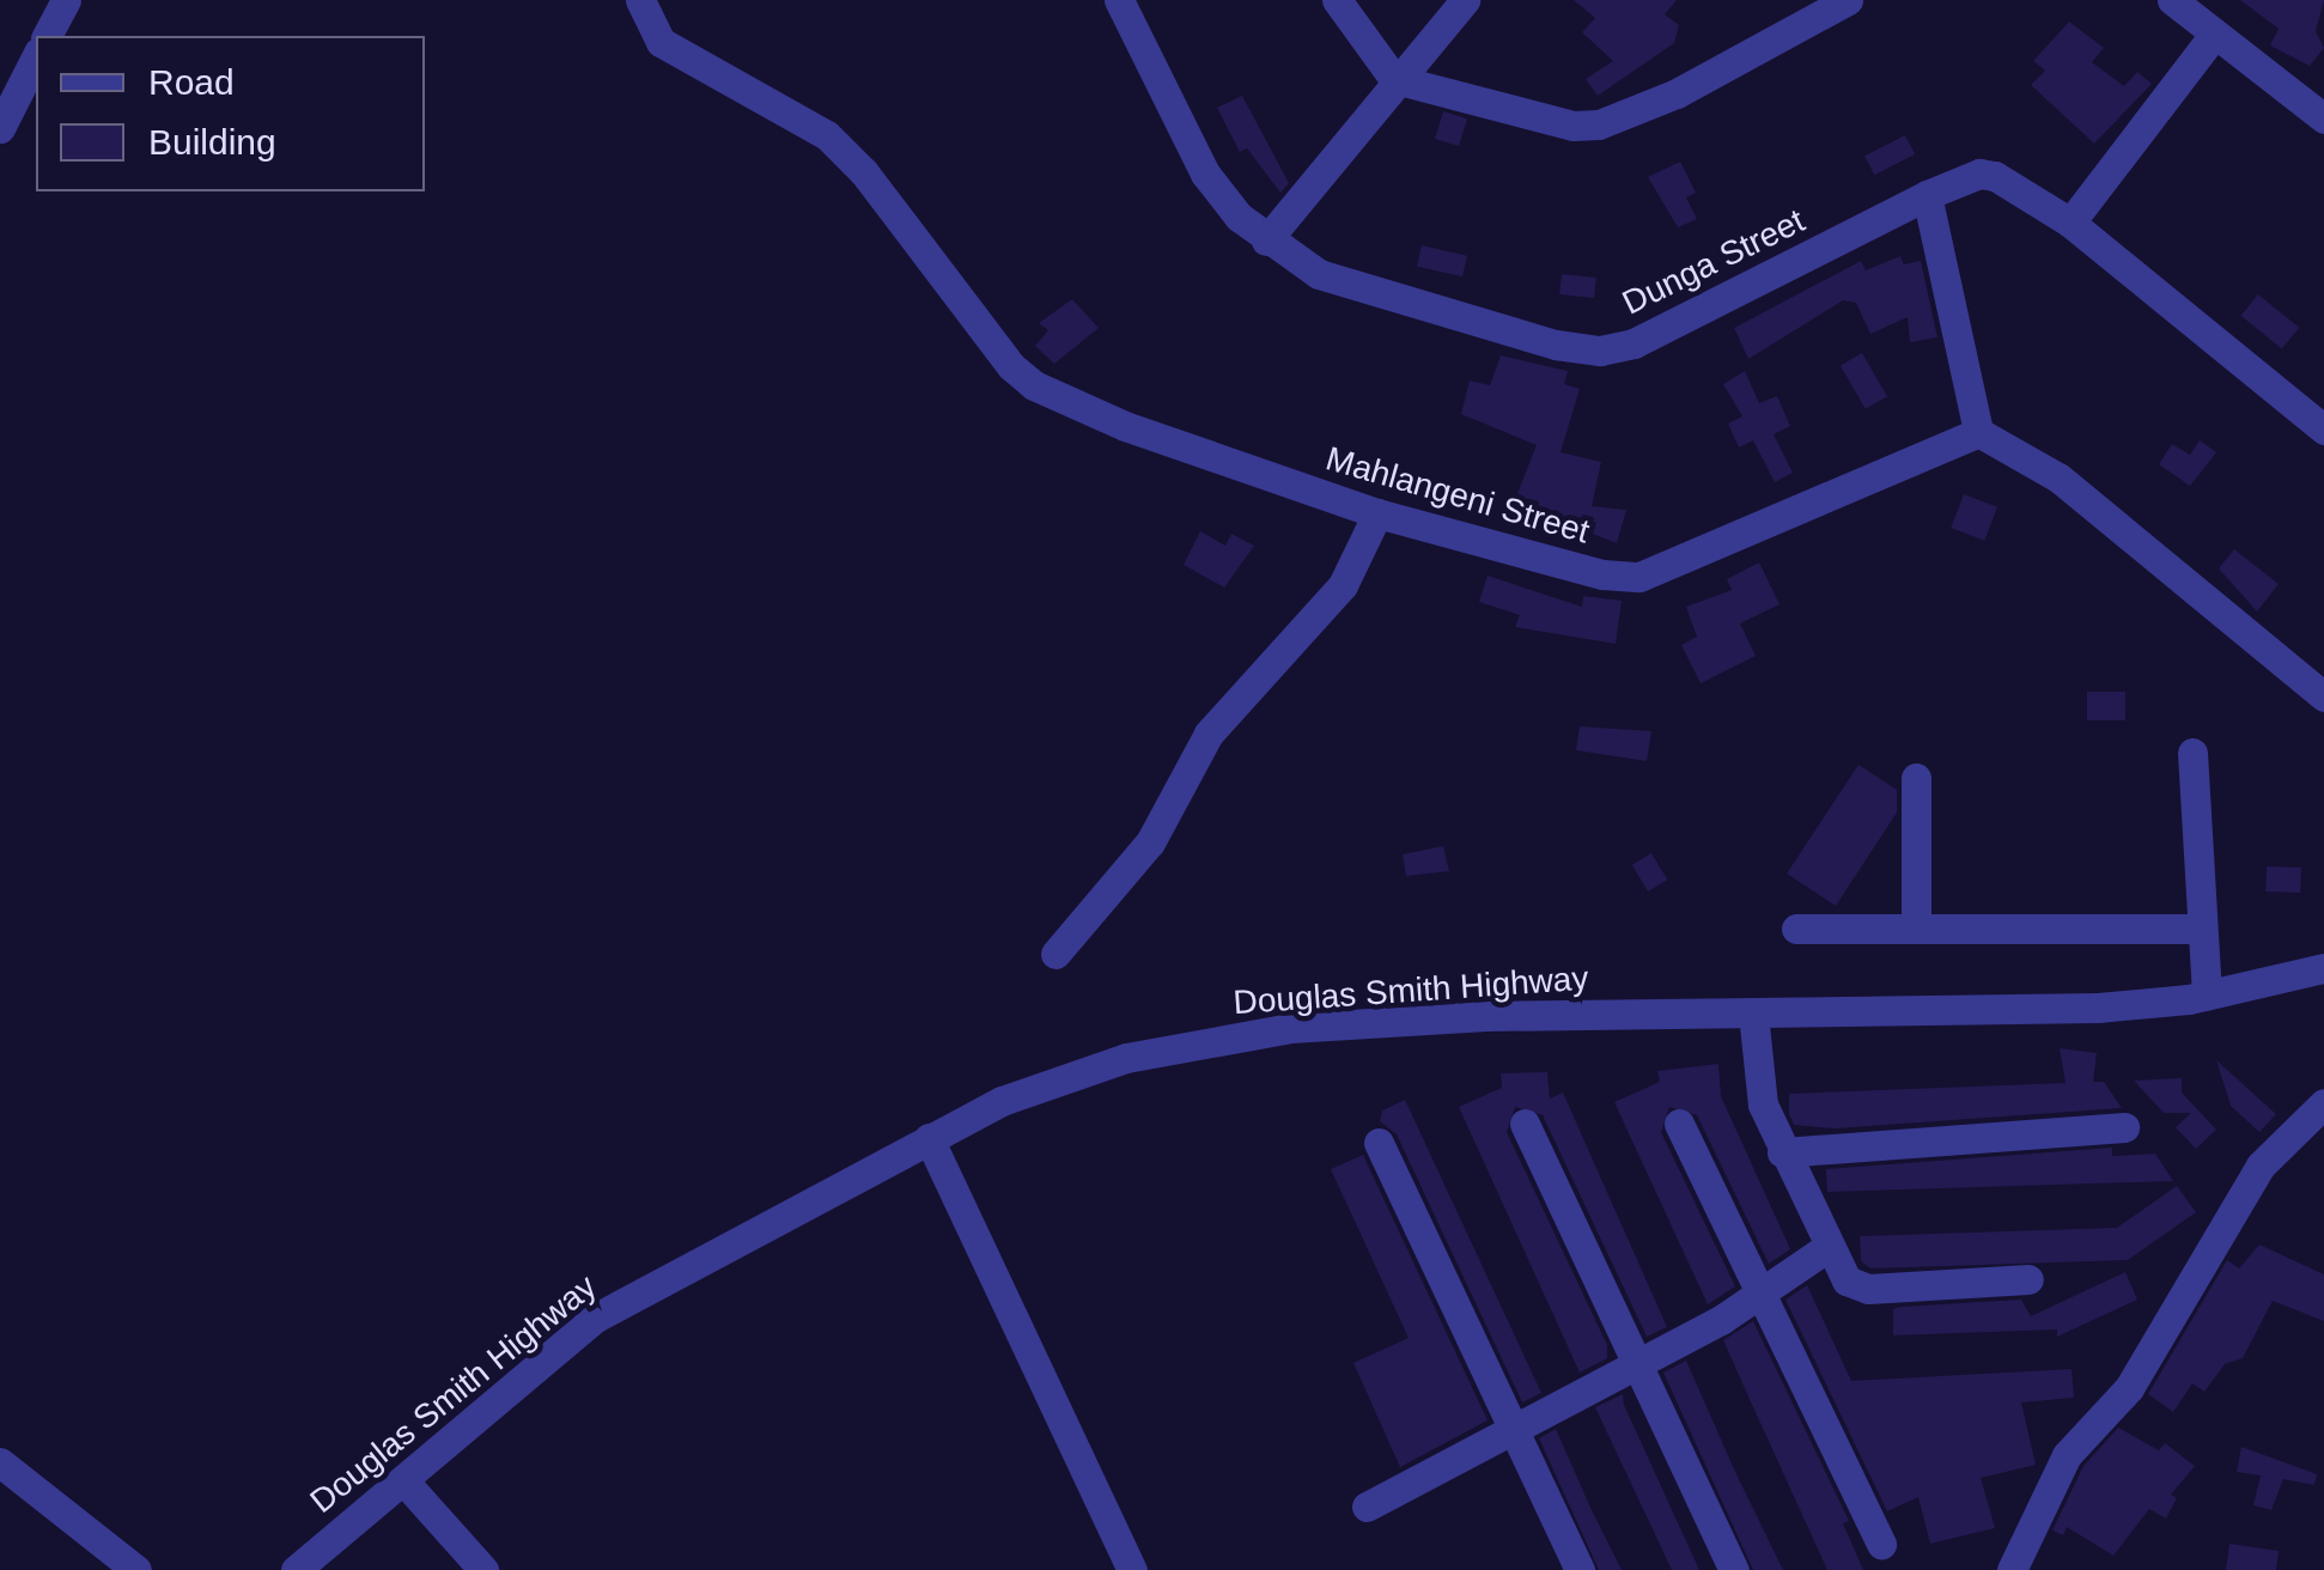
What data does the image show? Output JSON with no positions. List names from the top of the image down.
{
  "streets": {
    "street": ["Dunga Street", "Mahlangeni Street", "Douglas Smith Highway"]
  },
  "legend": ["Road", "Building"]
}
